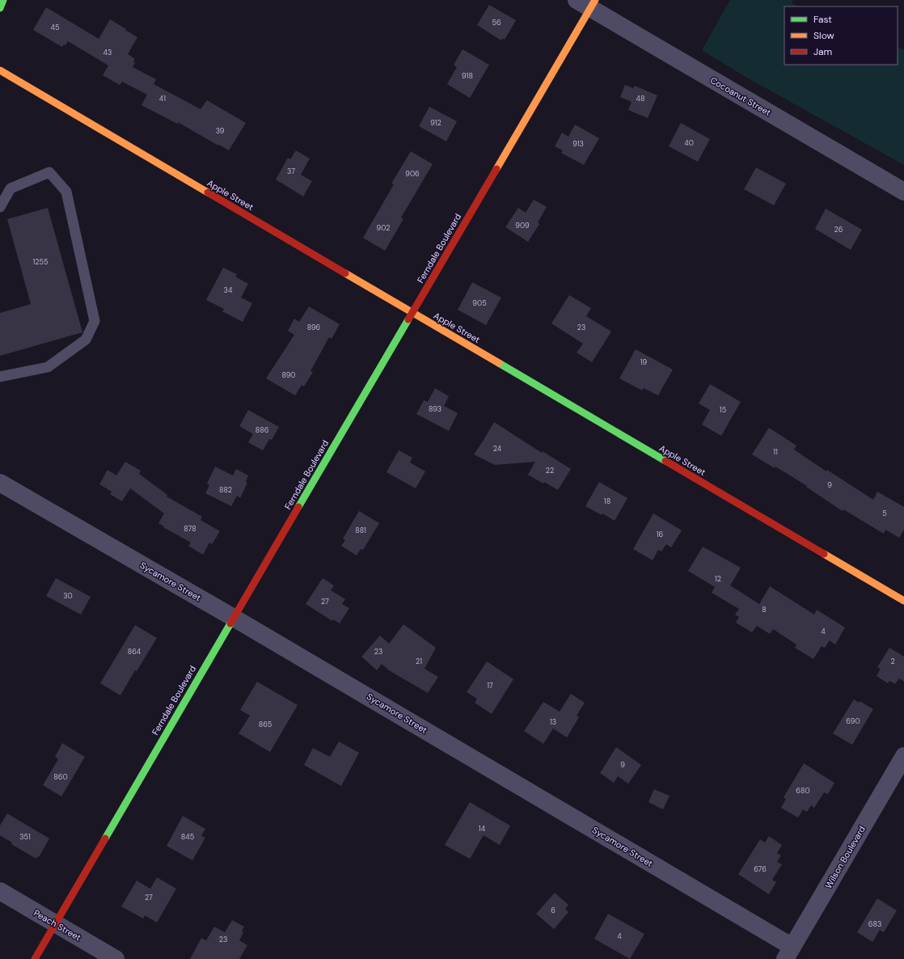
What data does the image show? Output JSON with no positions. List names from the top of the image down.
{
  "streets": {
    "street": [
      "Cocoanut Street",
      "Apple Street",
      "Ferndale Boulevard",
      "Sycamore Street",
      "Wilson Boulevard",
      "Peach Street"
    ]
  },
  "crossings": [
    ["Cocoanut Street", "Ferndale Boulevard"],
    ["Apple Street", "Ferndale Boulevard"],
    ["Ferndale Boulevard", "Sycamore Street"],
    ["Ferndale Boulevard", "Peach Street"],
    ["Sycamore Street", "Wilson Boulevard"]
  ],
  "house_numbers": [
    "56",
    "45",
    "43",
    "918",
    "41",
    "48",
    "912",
    "39",
    "40",
    "913",
    "37",
    "906",
    "909",
    "902",
    "26",
    "1255",
    "34",
    "905",
    "896",
    "23",
    "19",
    "890",
    "893",
    "15",
    "886",
    "24",
    "11",
    "22",
    "9",
    "882",
    "18",
    "5",
    "878",
    "881",
    "16",
    "12",
    "30",
    "27",
    "8",
    "4",
    "864",
    "23",
    "21",
    "2",
    "17",
    "690",
    "13",
    "865",
    "9",
    "860",
    "680",
    "14",
    "351",
    "845",
    "676",
    "27",
    "6",
    "683",
    "4",
    "23"
  ],
  "legend": ["Fast", "Slow", "Jam"]
}
